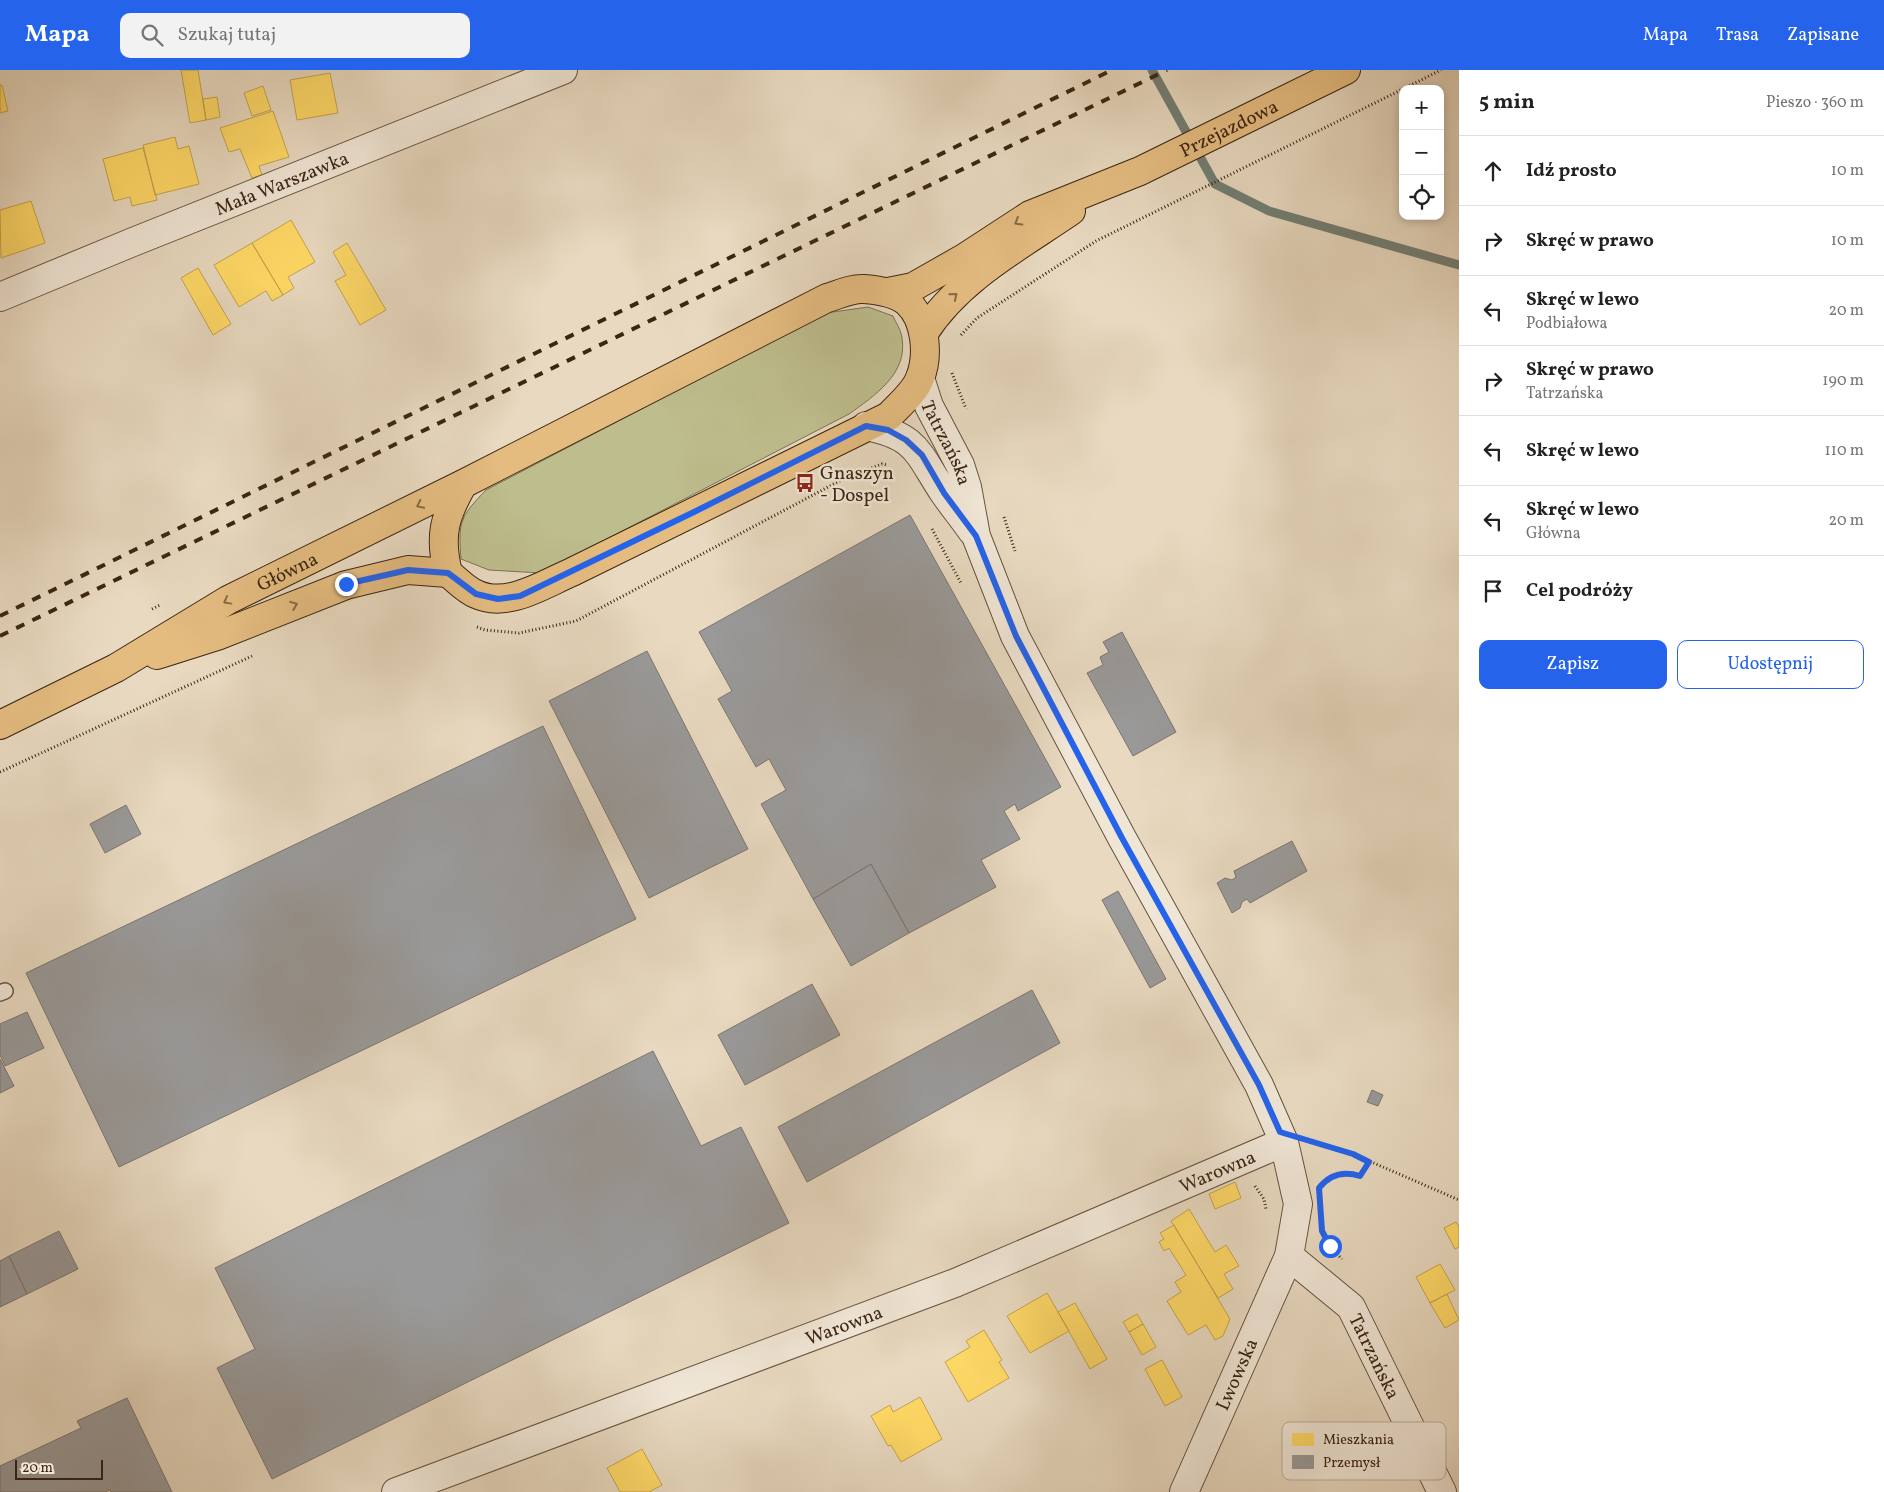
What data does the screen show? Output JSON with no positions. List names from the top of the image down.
{
  "streets": {
    "main road": ["Przejazdowa", "Główna"],
    "street": [
      "Mała Warszawka",
      "Tatrzańska",
      "Warowna",
      "Lwowska"
    ]
  },
  "crossings": [
    ["Przejazdowa", "Główna"],
    ["Tatrzańska", "Warowna"],
    ["Tatrzańska", "Lwowska"]
  ],
  "places": {
    "bus stop": ["Gnaszyn - Dospel"]
  },
  "legend": ["Mieszkania", "Przemysł"],
  "scale_bar": "20 m",
  "page": {
    "header": "Mapa",
    "search": "Szukaj tutaj",
    "nav": ["Mapa", "Trasa", "Zapisane"],
    "heading": ["5 min", "Pieszo · 360 m"],
    "map_buttons": ["+", "−"],
    "list": [
      ["Idź prosto", "10 m"],
      ["Skręć w prawo", "10 m"],
      ["Skręć w lewo", "Podbiałowa", "20 m"],
      ["Skręć w prawo", "Tatrzańska", "190 m"],
      ["Skręć w lewo", "110 m"],
      ["Skręć w lewo", "Główna", "20 m"],
      "Cel podróży"
    ],
    "buttons": ["Zapisz", "Udostępnij"],
    "scale": "20 m"
  }
}
